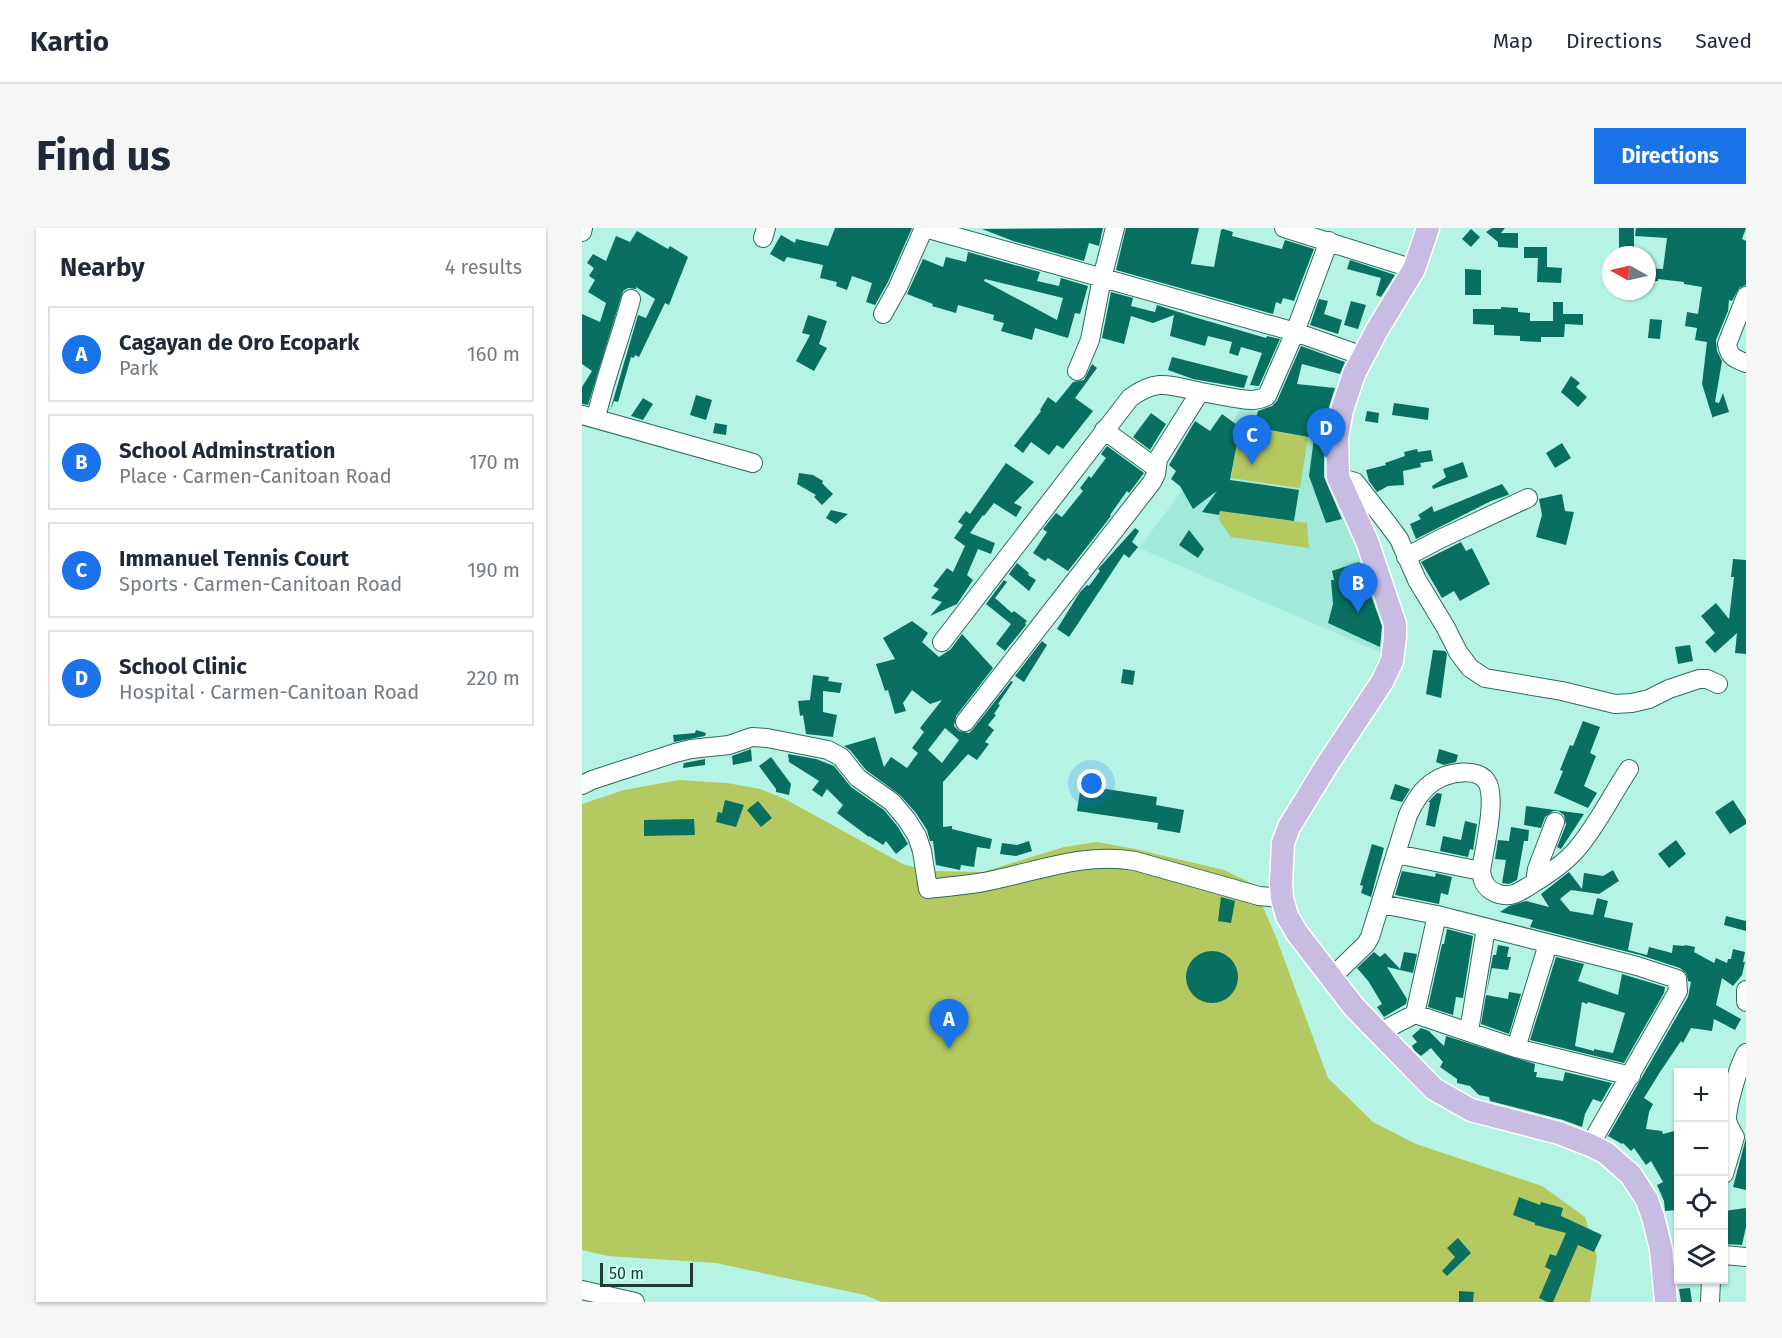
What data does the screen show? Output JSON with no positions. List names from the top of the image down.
{
  "scale_bar": "50 m",
  "north": "left",
  "page": {
    "header": "Kartio",
    "nav": ["Map", "Directions", "Saved"],
    "buttons": "Directions",
    "title": "Find us",
    "heading": ["Nearby", "4 results"],
    "list": [
      {
        "mark": "A",
        "name": "Cagayan de Oro Ecopark",
        "note": "Park",
        "value": "160 m"
      },
      {
        "mark": "B",
        "name": "School Adminstration",
        "note": "Place · Carmen-Canitoan Road",
        "value": "170 m"
      },
      {
        "mark": "C",
        "name": "Immanuel Tennis Court",
        "note": "Sports · Carmen-Canitoan Road",
        "value": "190 m"
      },
      {
        "mark": "D",
        "name": "School Clinic",
        "note": "Hospital · Carmen-Canitoan Road",
        "value": "220 m"
      }
    ],
    "pins": [
      "D",
      "C",
      "B",
      "A"
    ],
    "map_buttons": ["+", "−"],
    "scale": "50 m"
  }
}
